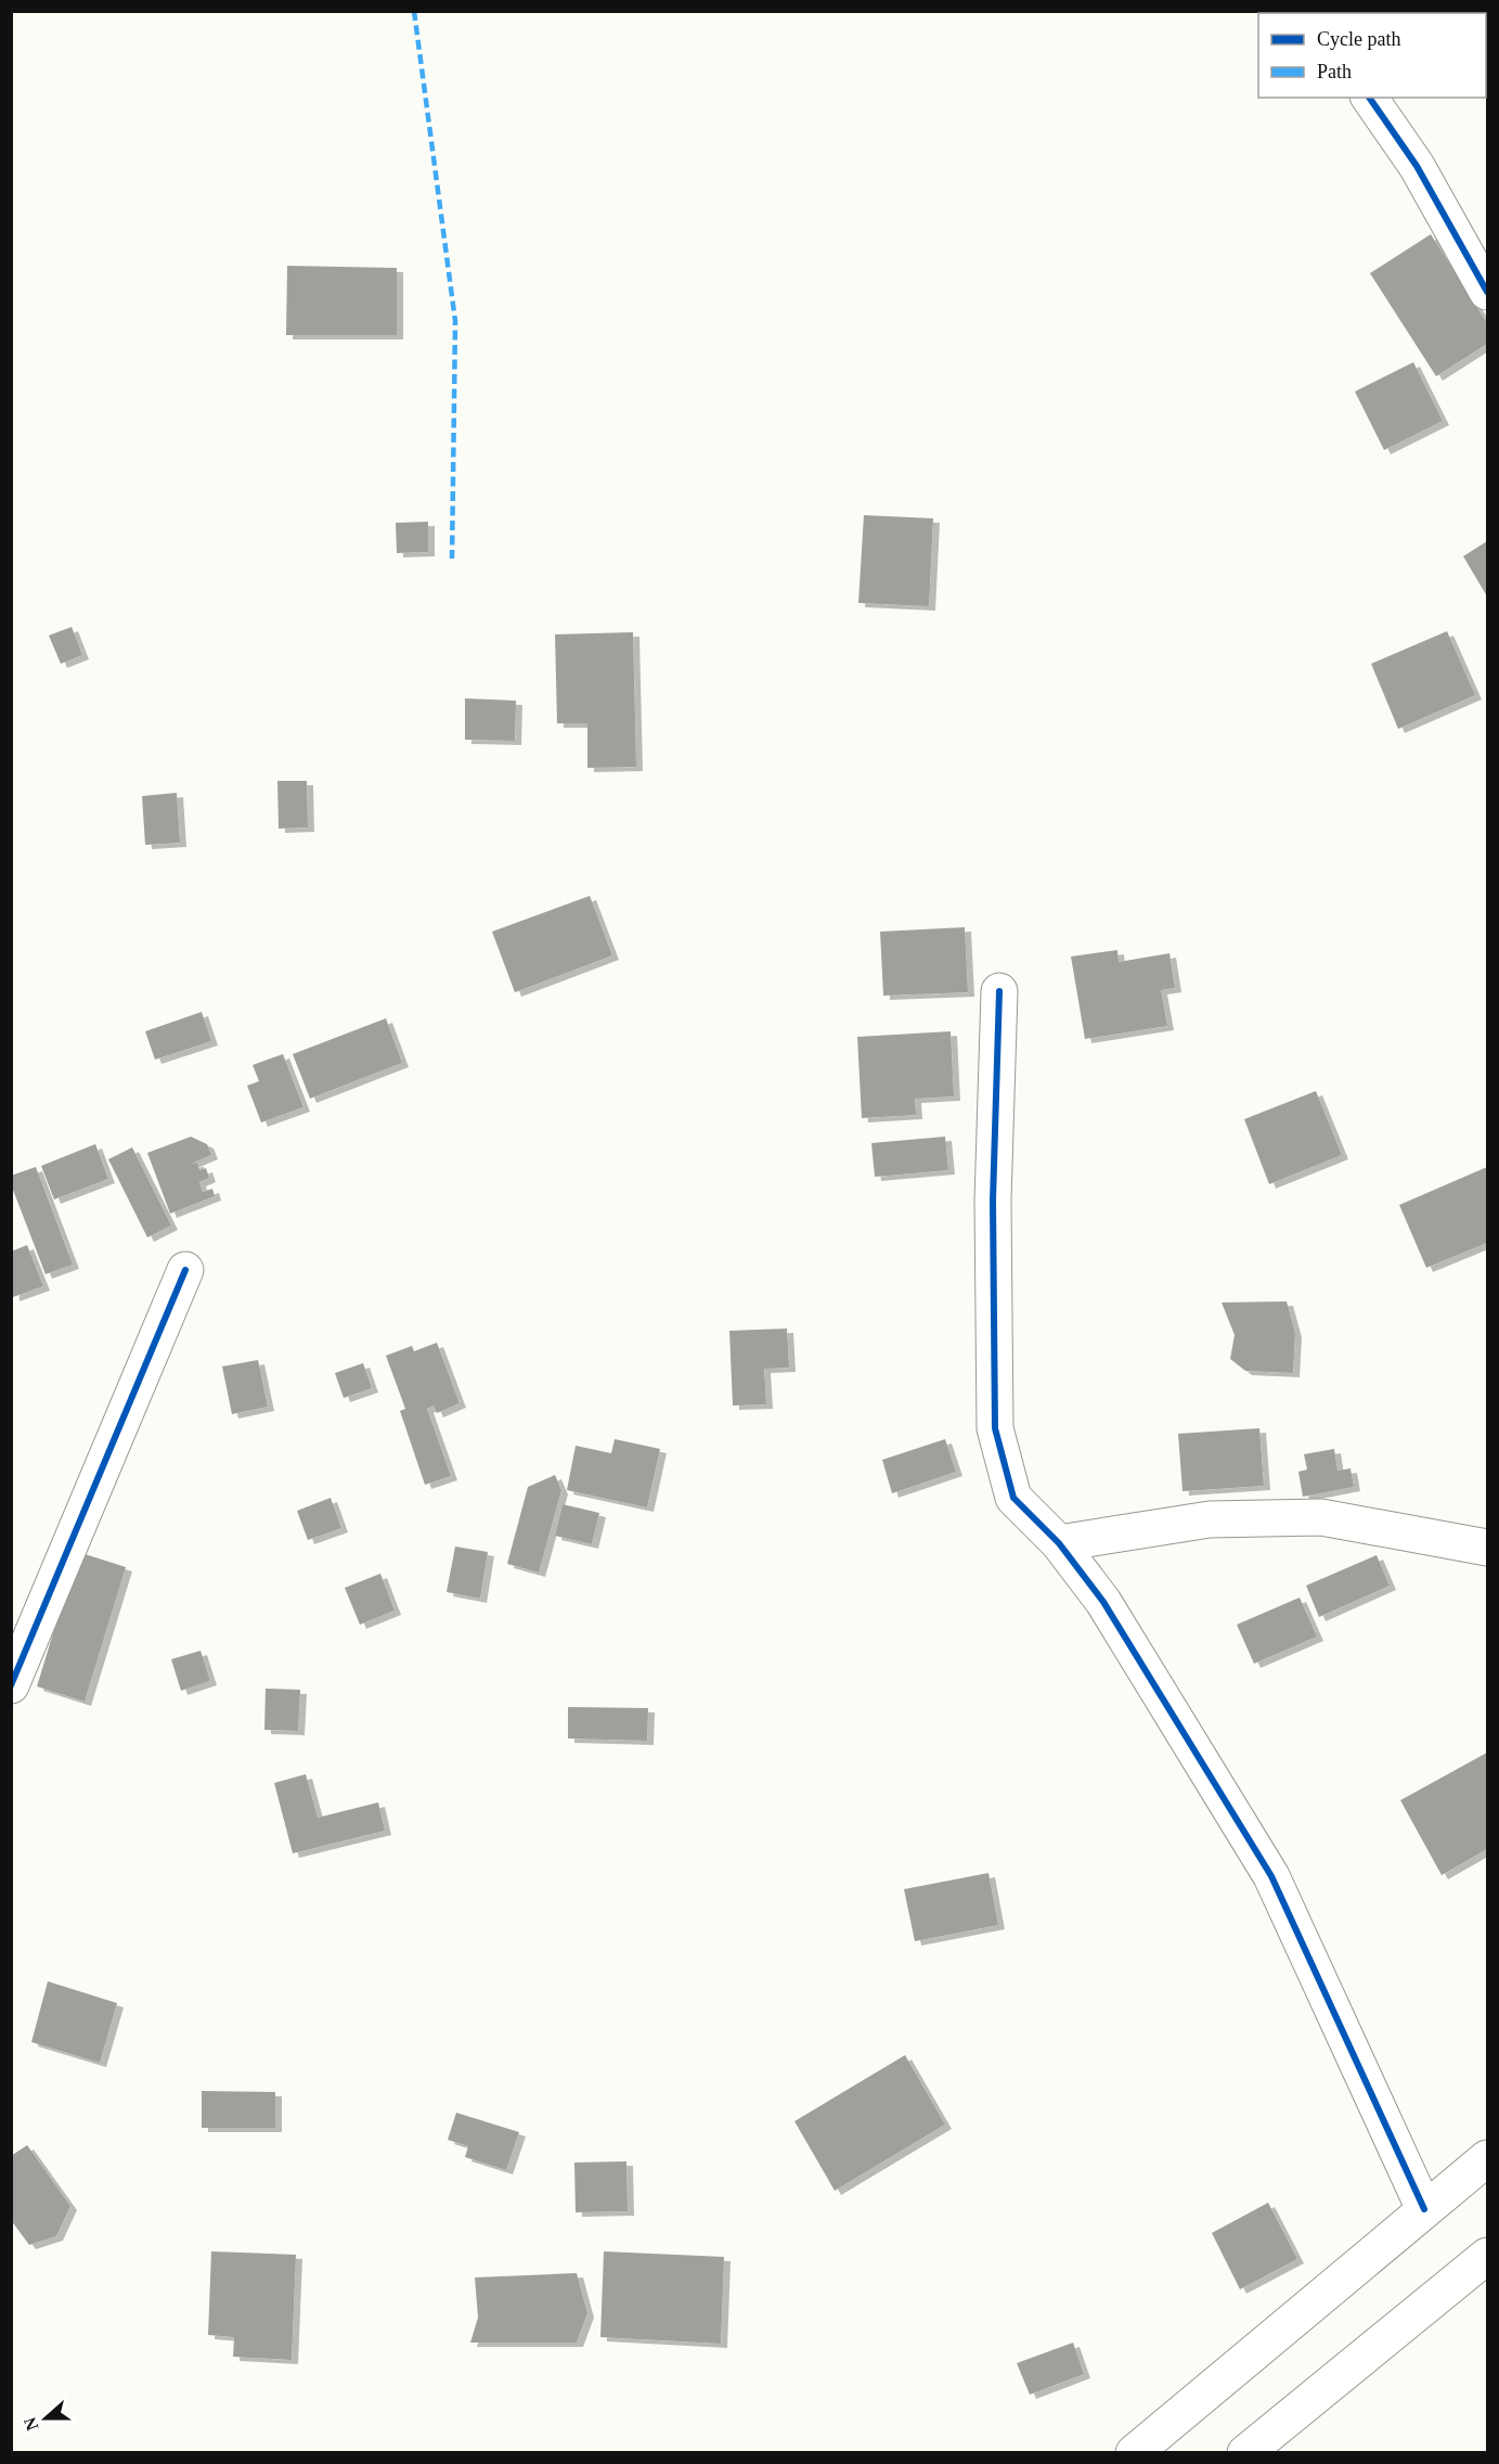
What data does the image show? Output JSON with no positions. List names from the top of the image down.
{
  "legend": ["Cycle path", "Path"],
  "north": "left"
}
